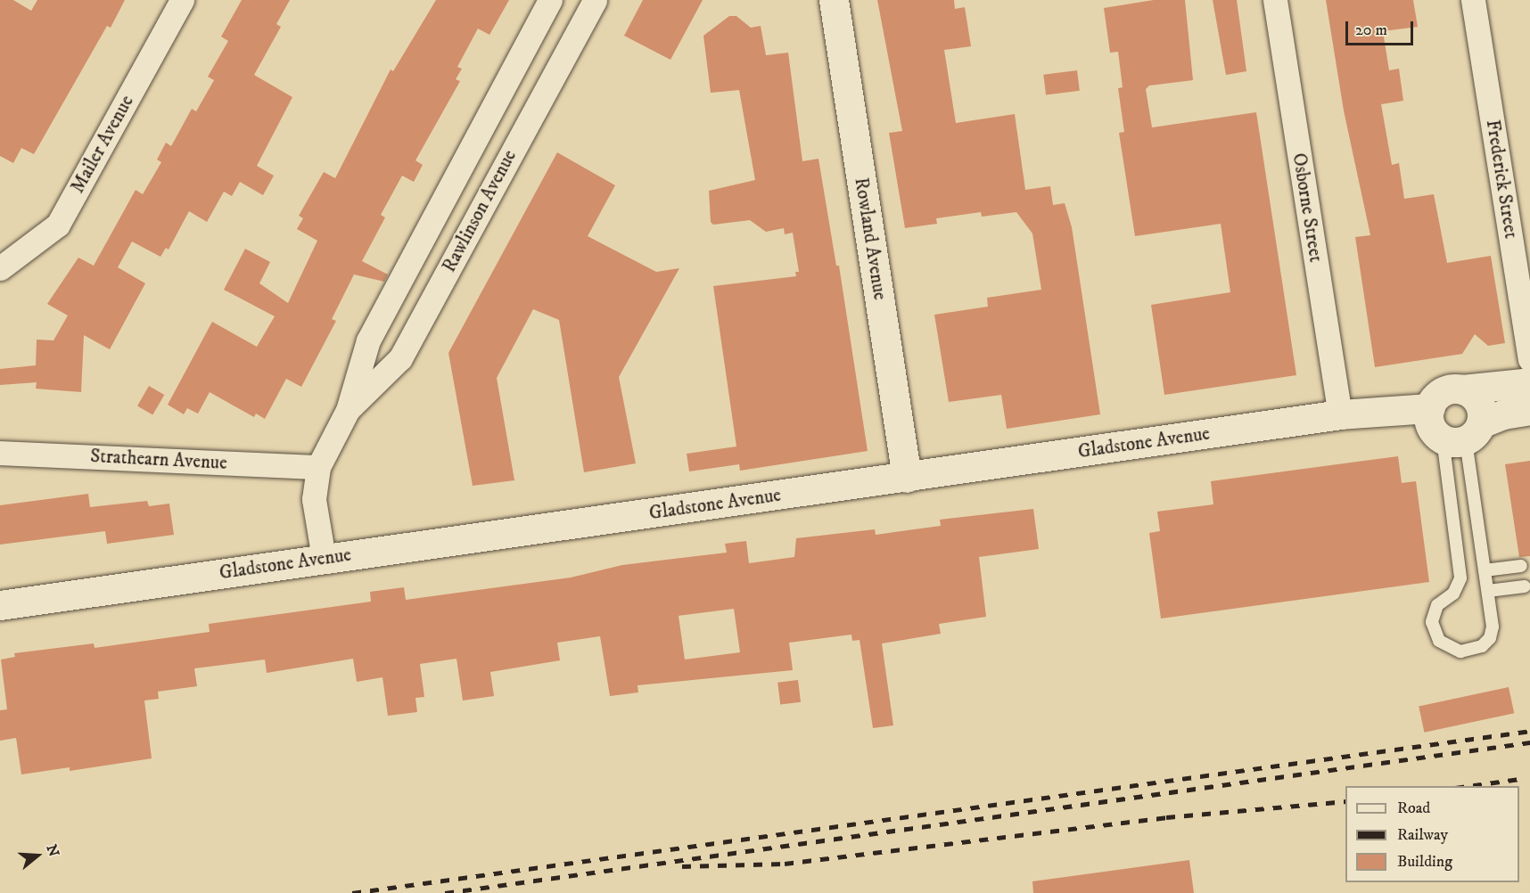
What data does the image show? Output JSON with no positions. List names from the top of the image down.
{
  "streets": {
    "main road": ["Rowland Avenue", "Gladstone Avenue"],
    "street": [
      "Mailer Avenue",
      "Frederick Street",
      "Osborne Street",
      "Rawlinson Avenue",
      "Strathearn Avenue"
    ]
  },
  "crossings": [
    ["Osborne Street", "Gladstone Avenue"],
    ["Rawlinson Avenue", "Gladstone Avenue"],
    ["Rawlinson Avenue", "Strathearn Avenue"],
    ["Rowland Avenue", "Gladstone Avenue"]
  ],
  "legend": ["Road", "Railway", "Building"],
  "scale_bar": "20 m",
  "north": "right"
}
